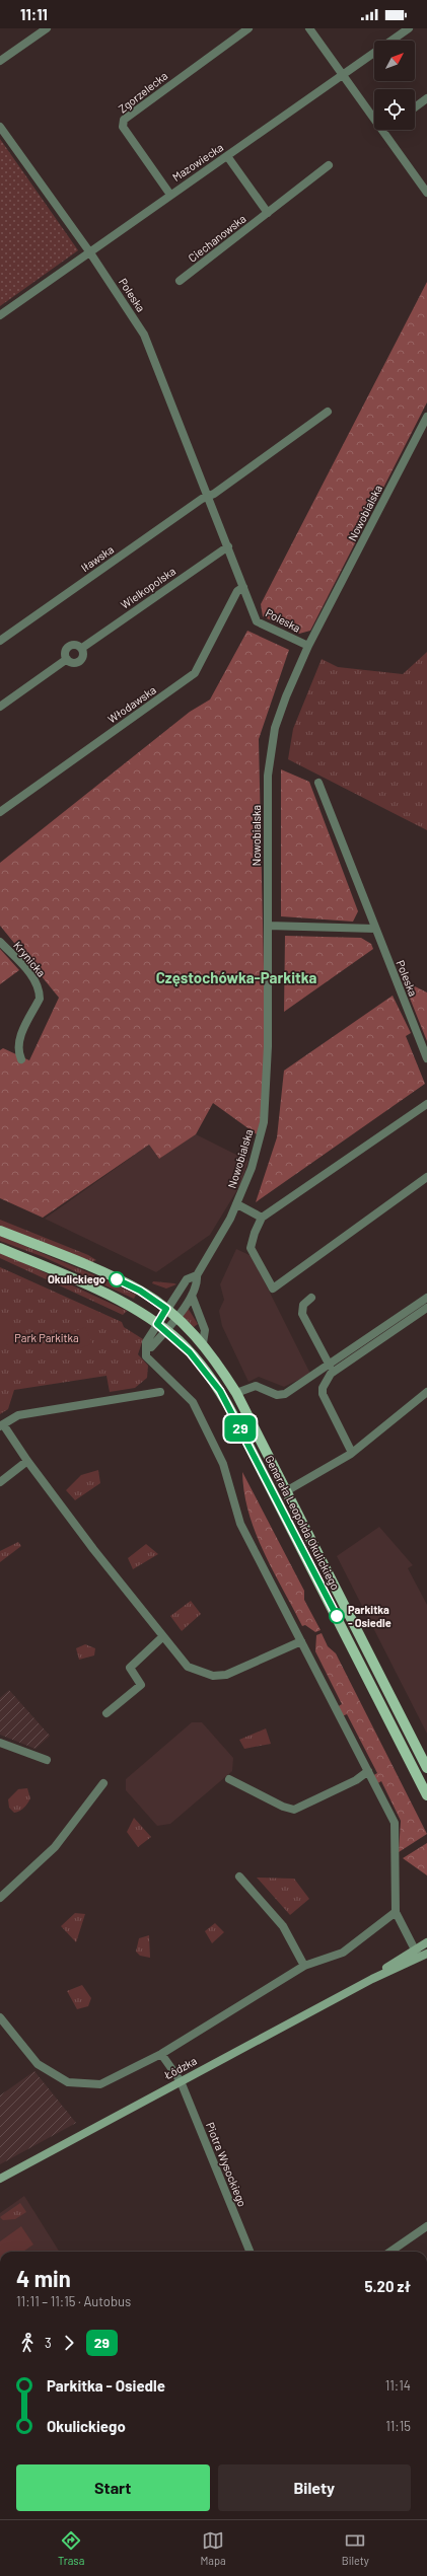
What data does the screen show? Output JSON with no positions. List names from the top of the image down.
{
  "streets": {
    "main road": ["Generała Leopolda Okulickiego"],
    "street": [
      "Zgorzelecka",
      "Mazowiecka",
      "Ciechanowska",
      "Poleska",
      "Nowobialska",
      "Iławska",
      "Wielkopolska",
      "Włodawska",
      "Krynicka",
      "Łódzka",
      "Piotra Wysockiego"
    ]
  },
  "crossings": [
    ["Zgorzelecka", "Mazowiecka"],
    ["Mazowiecka", "Poleska"],
    ["Poleska", "Nowobialska"],
    ["Poleska", "Iławska"],
    ["Poleska", "Wielkopolska"],
    ["Poleska", "Włodawska"],
    ["Nowobialska", "Generała Leopolda Okulickiego"],
    ["Łódzka", "Piotra Wysockiego"]
  ],
  "districts": ["Częstochówka-Parkitka"],
  "parks": ["Park Parkitka"],
  "places": ["Okulickiego", "Parkitka - Osiedle"],
  "lines": ["bus line 29"],
  "north": "top right",
  "page": {
    "status": "11:11",
    "on_map": "29",
    "heading": ["4 min", "11:11 – 11:15 · Autobus", "5.20 zł"],
    "legs": ["3", "29"],
    "list": [
      {
        "name": "Parkitka - Osiedle",
        "value": "11:14"
      },
      {
        "name": "Okulickiego",
        "value": "11:15"
      }
    ],
    "buttons": ["Start", "Bilety"],
    "tabs": ["Trasa", "Mapa", "Bilety"]
  }
}
